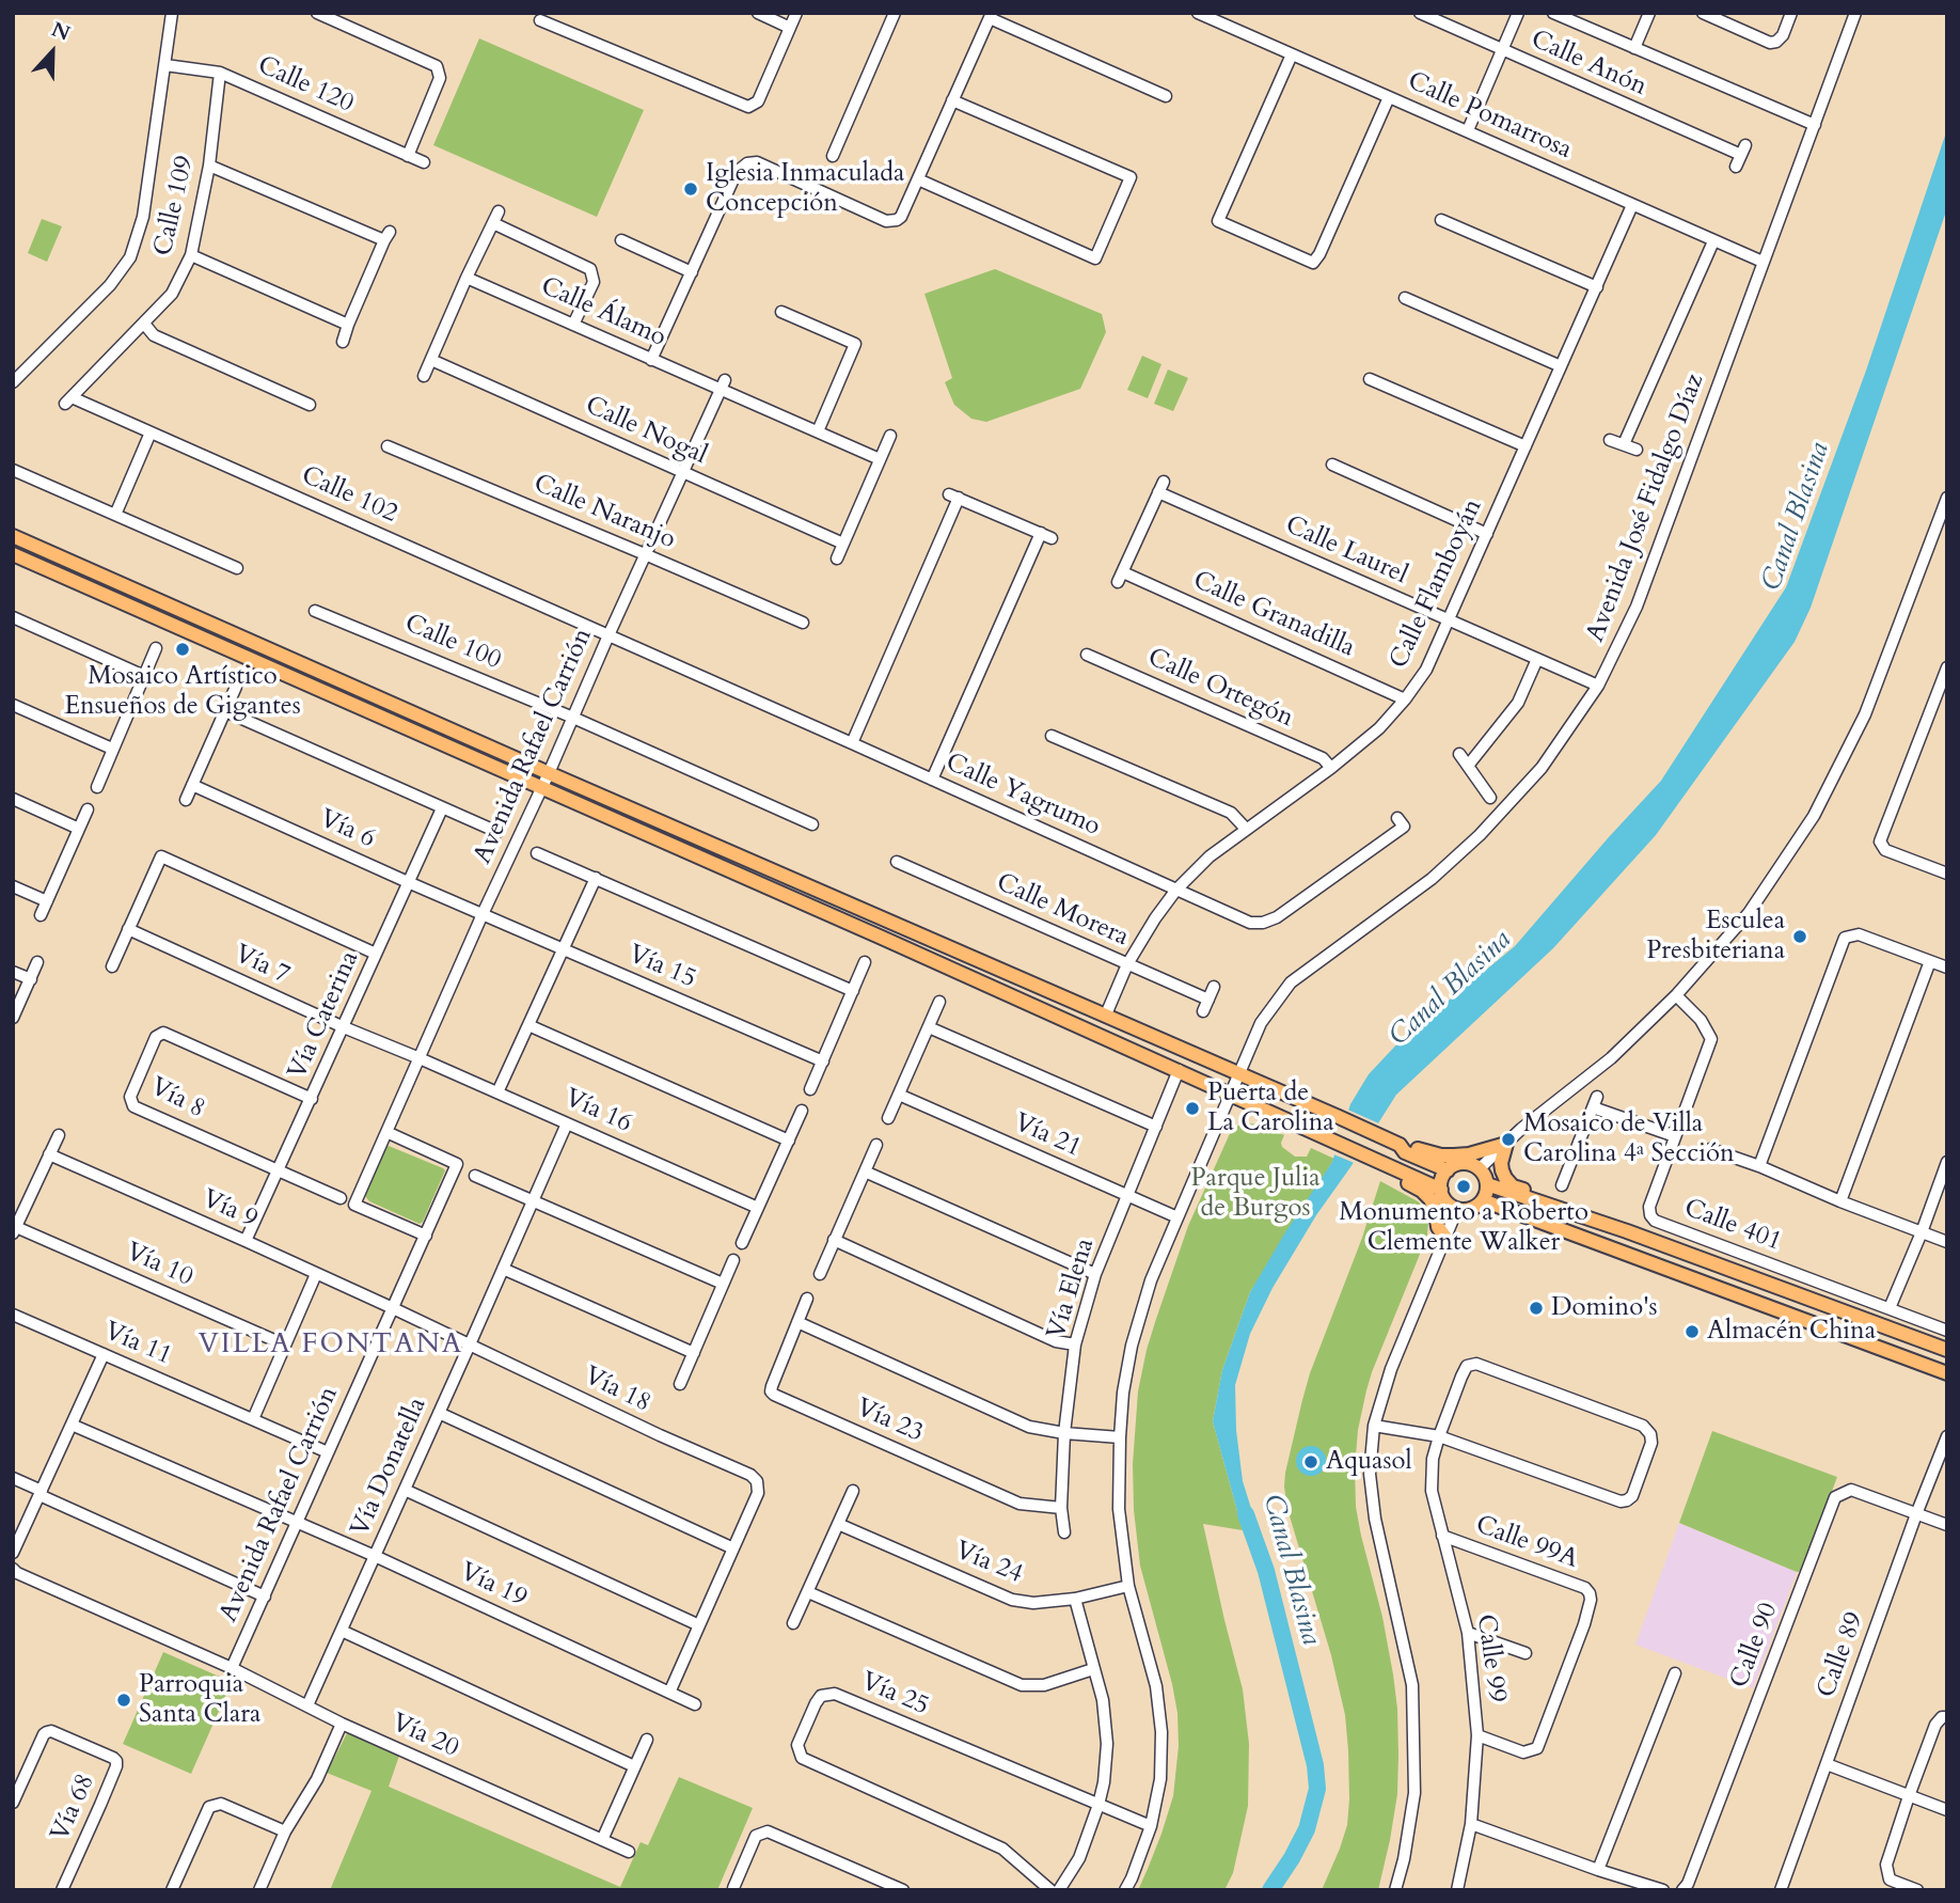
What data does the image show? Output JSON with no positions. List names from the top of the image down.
{
  "streets": {
    "street": [
      "Calle Anón",
      "Calle 120",
      "Calle Pomarrosa",
      "Calle 109",
      "Calle Álamo",
      "Calle Nogal",
      "Calle 102",
      "Avenida José Fidalgo Díaz",
      "Calle Naranjo",
      "Calle Laurel",
      "Calle Flamboyán",
      "Calle Granadilla",
      "Calle 100",
      "Calle Ortegón",
      "Avenida Rafael Carrión",
      "Calle Yagrumo",
      "Vía 6",
      "Calle Morera",
      "Vía 7",
      "Vía 15",
      "Vía Caterina",
      "Vía 8",
      "Vía 16",
      "Vía 21",
      "Vía 9",
      "Calle 401",
      "Vía 10",
      "Vía Elena",
      "Vía 11",
      "Vía 18",
      "Vía 23",
      "Vía Donatella",
      "Calle 99A",
      "Vía 24",
      "Vía 19",
      "Calle 90",
      "Calle 89",
      "Calle 99",
      "Vía 25",
      "Vía 20",
      "Vía 68"
    ]
  },
  "crossings": [
    ["Calle 120", "Calle 109"],
    ["Calle Pomarrosa", "Avenida José Fidalgo Díaz"],
    ["Calle Pomarrosa", "Calle Flamboyán"],
    ["Calle 109", "Calle 102"],
    ["Calle Álamo", "Avenida Rafael Carrión"],
    ["Calle Nogal", "Avenida Rafael Carrión"],
    ["Calle 102", "Avenida Rafael Carrión"],
    ["Calle 102", "Calle Yagrumo"],
    ["Avenida José Fidalgo Díaz", "Calle Laurel"],
    ["Avenida José Fidalgo Díaz", "Vía 21"],
    ["Avenida José Fidalgo Díaz", "Vía 23"],
    ["Avenida José Fidalgo Díaz", "Vía 24"],
    ["Avenida José Fidalgo Díaz", "Vía 25"],
    ["Calle Naranjo", "Avenida Rafael Carrión"],
    ["Calle Laurel", "Calle Flamboyán"],
    ["Calle Laurel", "Calle Granadilla"],
    ["Calle Flamboyán", "Calle Granadilla"],
    ["Calle Flamboyán", "Calle Ortegón"],
    ["Calle Flamboyán", "Calle Yagrumo"],
    ["Calle Flamboyán", "Calle Morera"],
    ["Calle 100", "Avenida Rafael Carrión"],
    ["Avenida Rafael Carrión", "Calle Yagrumo"],
    ["Avenida Rafael Carrión", "Vía 6"],
    ["Avenida Rafael Carrión", "Vía 7"],
    ["Avenida Rafael Carrión", "Vía 15"],
    ["Avenida Rafael Carrión", "Vía 16"],
    ["Avenida Rafael Carrión", "Vía 9"],
    ["Avenida Rafael Carrión", "Vía 11"],
    ["Avenida Rafael Carrión", "Vía 18"],
    ["Avenida Rafael Carrión", "Vía 19"],
    ["Avenida Rafael Carrión", "Vía 20"],
    ["Vía 6", "Vía 15"],
    ["Vía 6", "Vía Caterina"],
    ["Vía 7", "Vía Caterina"],
    ["Vía 7", "Vía 16"],
    ["Vía Caterina", "Vía 8"],
    ["Vía Caterina", "Vía 9"],
    ["Vía 16", "Vía Donatella"],
    ["Vía 21", "Vía Elena"],
    ["Vía 9", "Vía 18"],
    ["Vía Elena", "Vía 23"],
    ["Vía 18", "Vía Donatella"],
    ["Vía 18", "Vía 19"],
    ["Vía Donatella", "Vía 19"],
    ["Vía Donatella", "Vía 20"],
    ["Calle 99A", "Calle 99"],
    ["Calle 90", "Calle 89"]
  ],
  "districts": ["VILLA FONTANA"],
  "water": ["Canal Blasina"],
  "parks": ["Parque Julia de Burgos"],
  "places": [
    "Iglesia Inmaculada Concepción",
    "Mosaico Artístico Ensueños de Gigantes",
    "Esculea Presbiteriana",
    "Puerta de La Carolina",
    "Mosaico de Villa Carolina 4ª Sección",
    "Monumento a Roberto Clemente Walker",
    "Domino's",
    "Almacén China",
    "Aquasol",
    "Parroquia Santa Clara"
  ],
  "north": "top"
}
